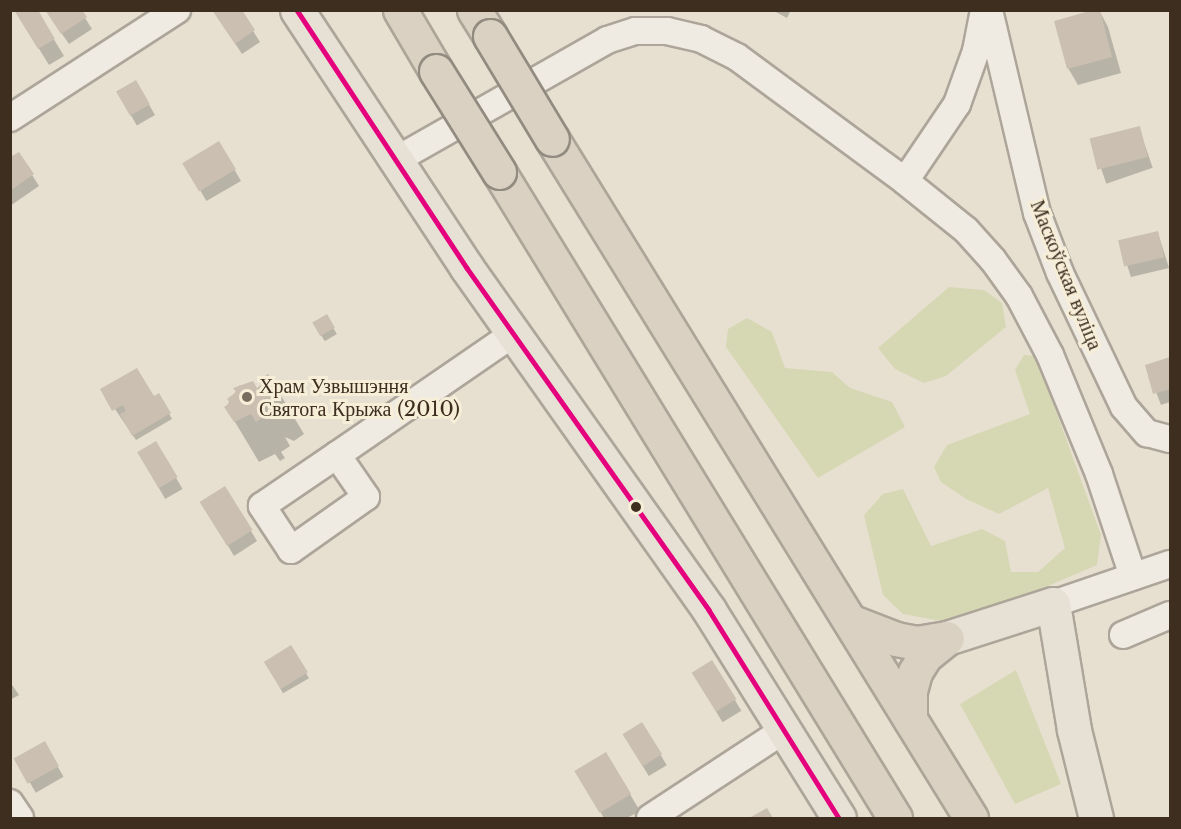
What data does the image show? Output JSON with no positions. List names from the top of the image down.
{
  "streets": {
    "street": ["Маскоўская вуліца"]
  },
  "places": ["Храм Узвышэння Святога Крыжа (2010)"]
}
